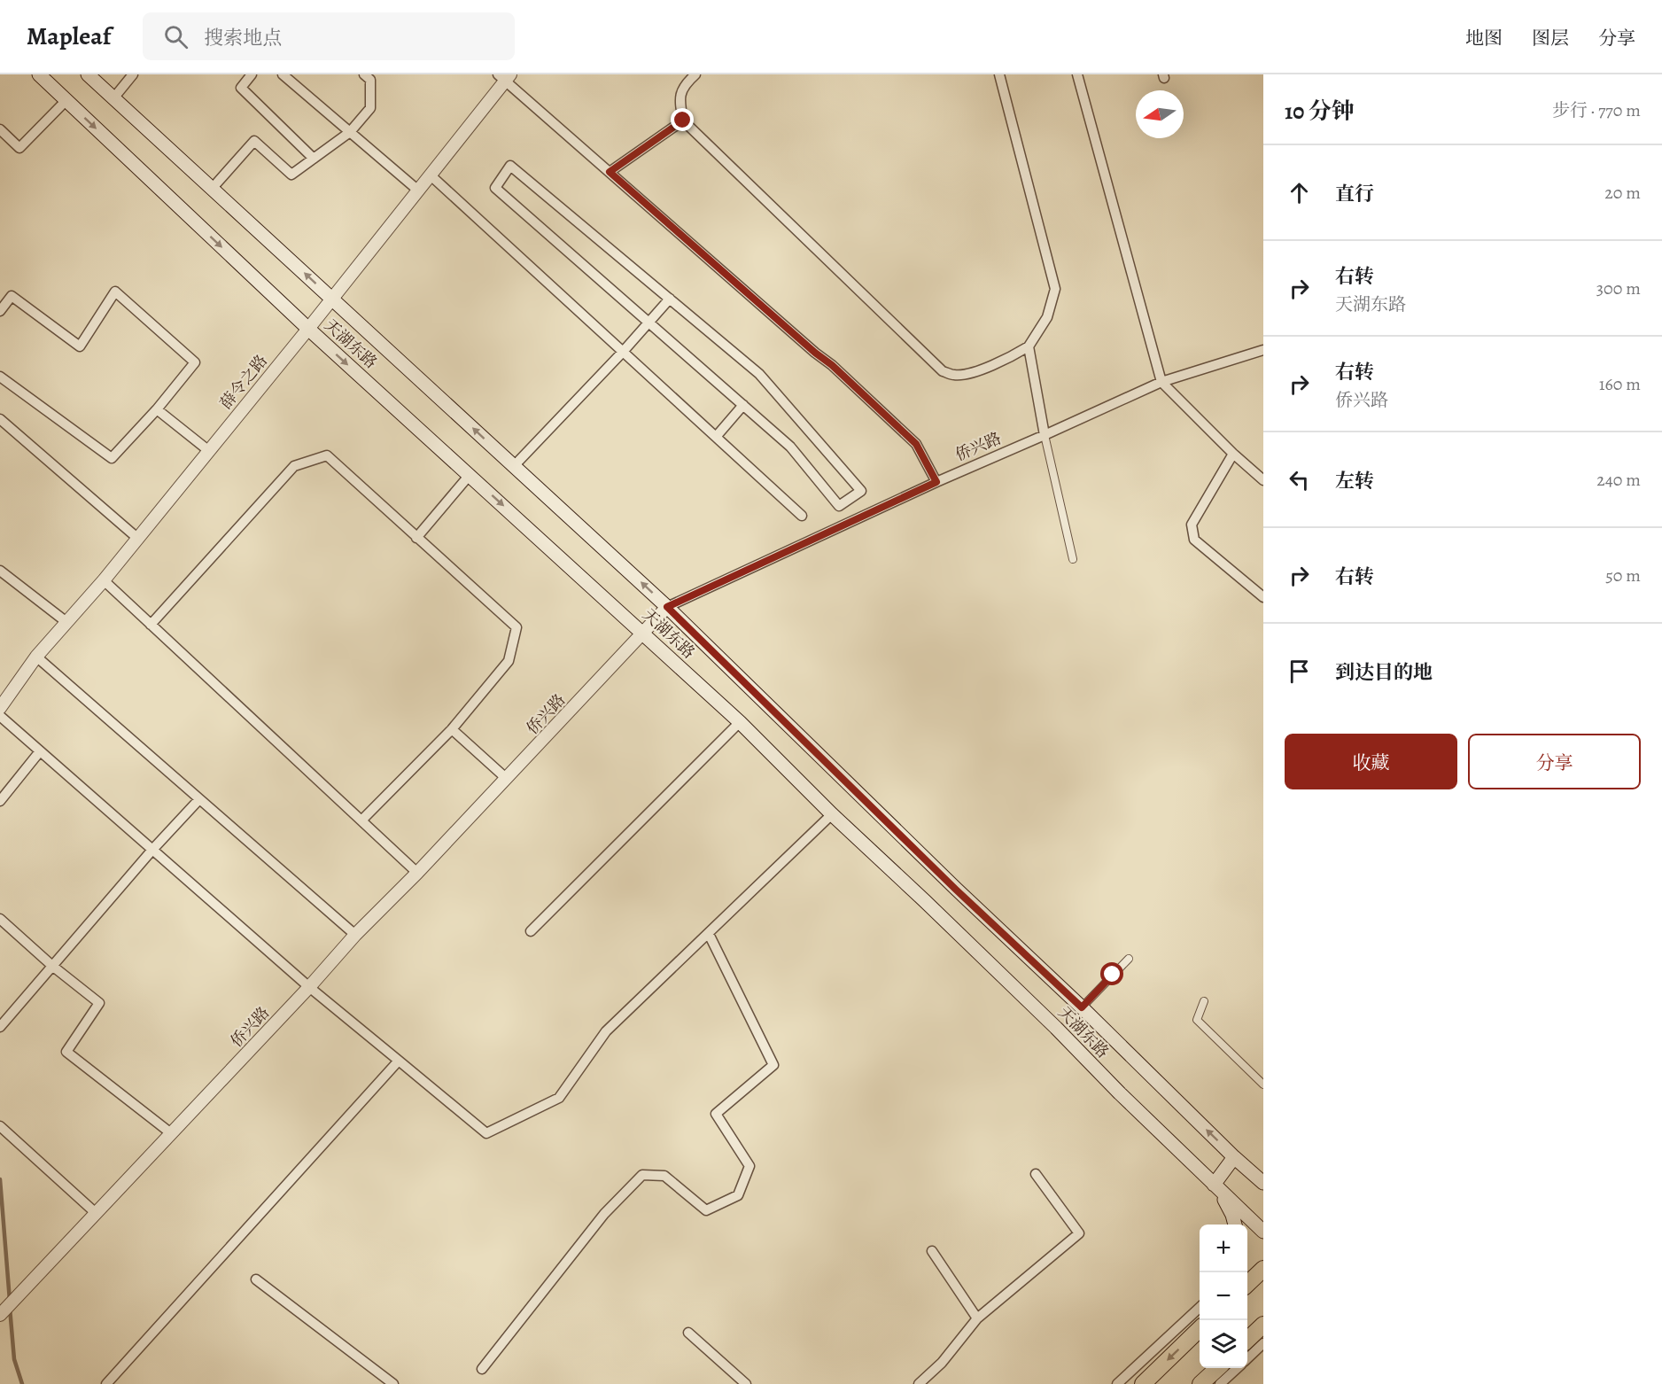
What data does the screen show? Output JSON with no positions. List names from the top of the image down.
{
  "streets": {
    "main road": ["天湖东路"],
    "street": ["薛令之路", "侨兴路"]
  },
  "crossings": [
    ["天湖东路", "薛令之路"],
    ["天湖东路", "侨兴路"]
  ],
  "north": "left",
  "page": {
    "header": "Mapleaf",
    "search": "搜索地点",
    "nav": ["地图", "图层", "分享"],
    "heading": ["10 分钟", "步行 · 770 m"],
    "list": [
      ["直行", "20 m"],
      ["右转", "天湖东路", "300 m"],
      ["右转", "侨兴路", "160 m"],
      ["左转", "240 m"],
      ["右转", "50 m"],
      "到达目的地"
    ],
    "buttons": ["收藏", "分享"],
    "map_buttons": ["+", "−"]
  }
}
